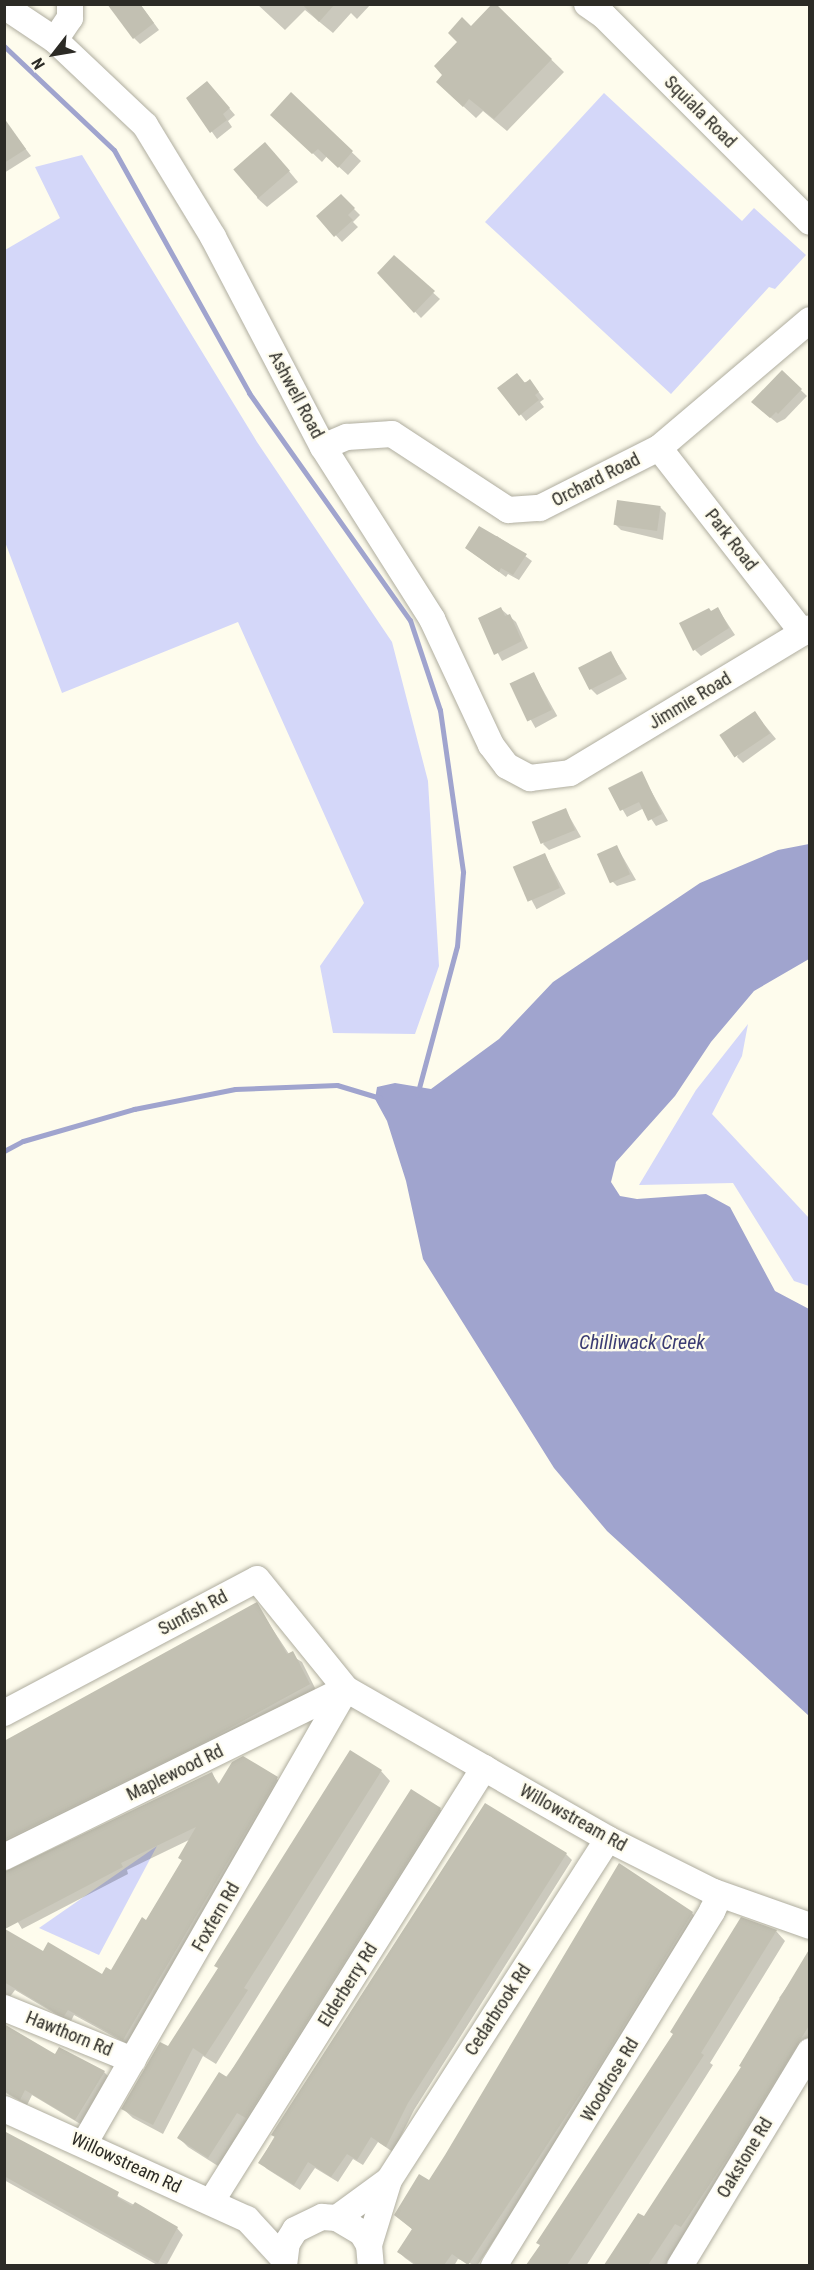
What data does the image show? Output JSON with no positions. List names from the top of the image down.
{
  "streets": {
    "street": [
      "Squiala Road",
      "Ashwell Road",
      "Orchard Road",
      "Park Road",
      "Jimmie Road",
      "Sunfish Rd",
      "Maplewood Rd",
      "Willowstream Rd",
      "Foxfern Rd",
      "Elderberry Rd",
      "Cedarbrook Rd",
      "Hawthorn Rd",
      "Woodrose Rd",
      "Oakstone Rd"
    ]
  },
  "crossings": [
    ["Ashwell Road", "Orchard Road"],
    ["Ashwell Road", "Jimmie Road"],
    ["Orchard Road", "Park Road"],
    ["Park Road", "Jimmie Road"],
    ["Sunfish Rd", "Maplewood Rd"],
    ["Sunfish Rd", "Willowstream Rd"],
    ["Sunfish Rd", "Foxfern Rd"],
    ["Maplewood Rd", "Willowstream Rd"],
    ["Maplewood Rd", "Foxfern Rd"],
    ["Willowstream Rd", "Foxfern Rd"],
    ["Willowstream Rd", "Elderberry Rd"],
    ["Willowstream Rd", "Cedarbrook Rd"],
    ["Willowstream Rd", "Woodrose Rd"],
    ["Foxfern Rd", "Hawthorn Rd"]
  ],
  "water": ["Chilliwack Creek"],
  "north": "bottom left"
}
